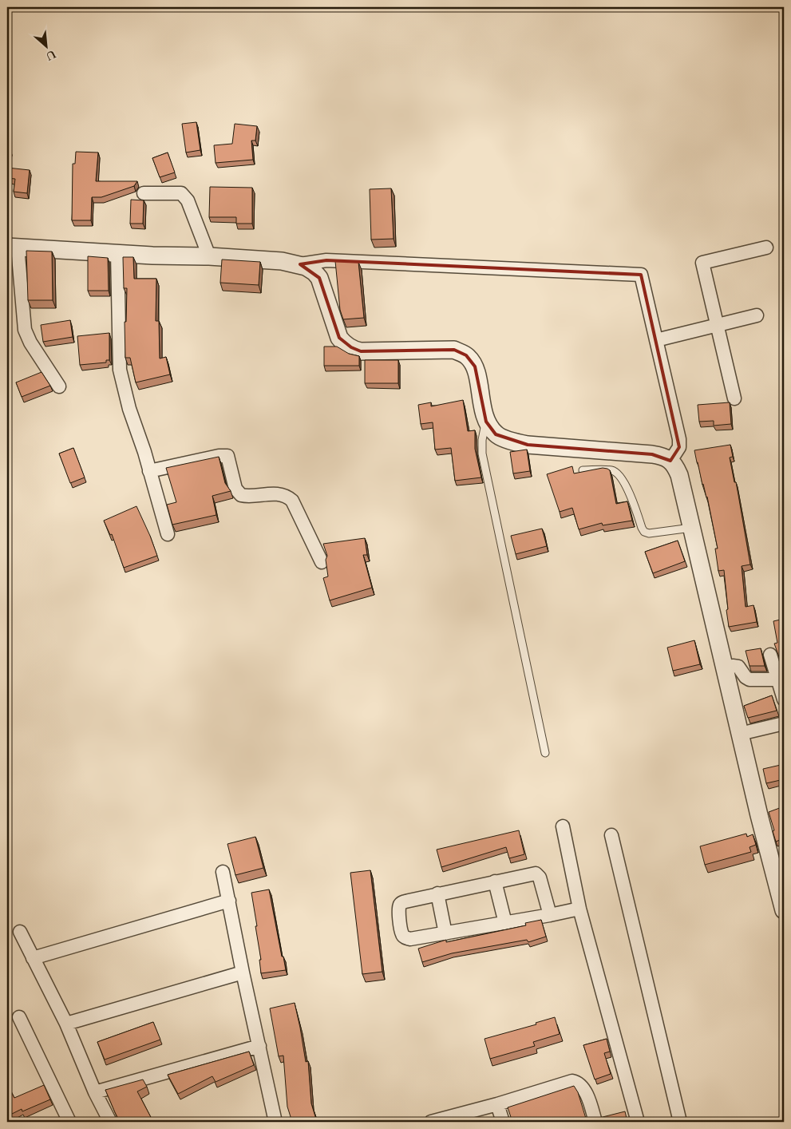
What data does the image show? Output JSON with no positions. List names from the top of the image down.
{
  "north": "bottom right"
}
